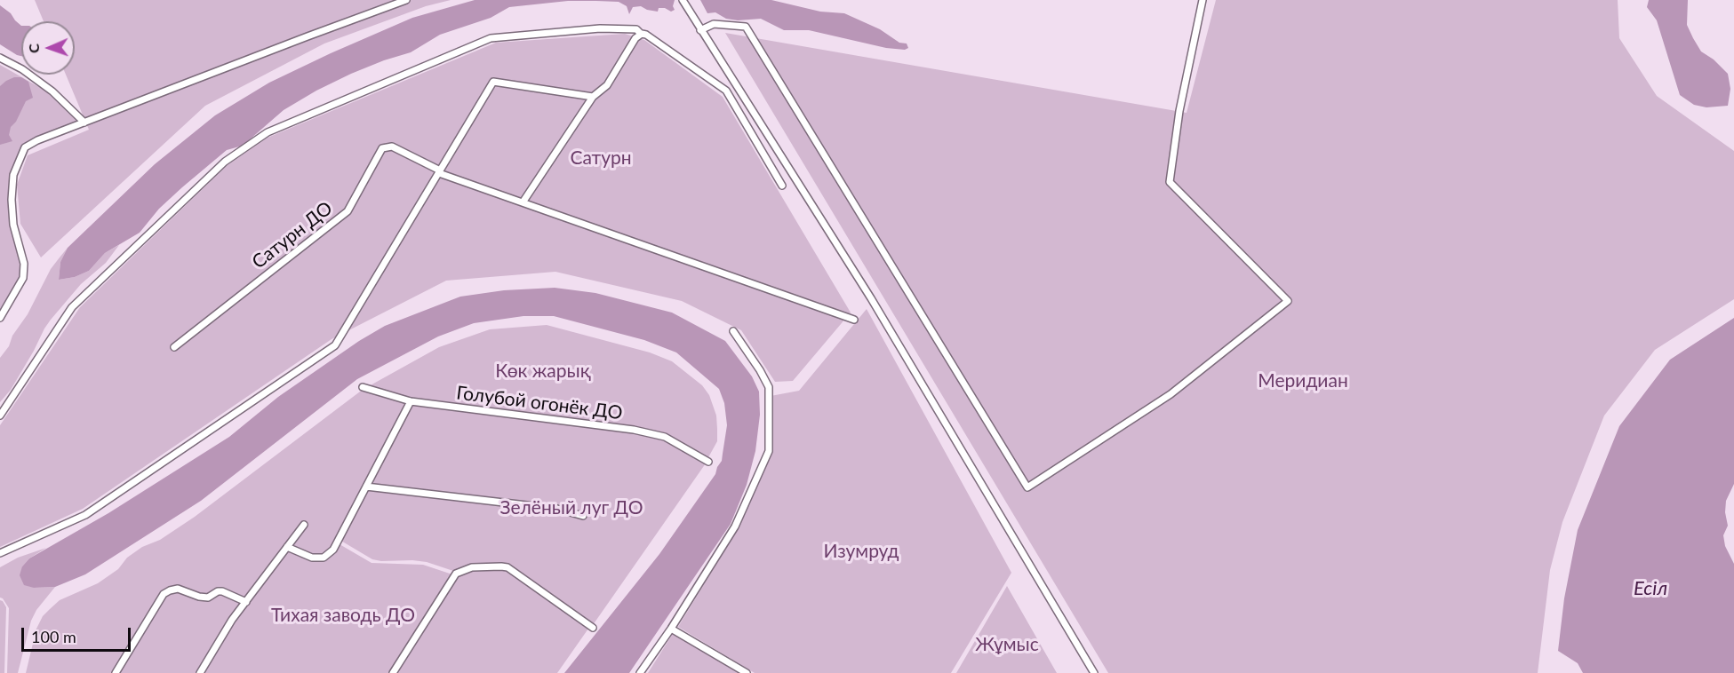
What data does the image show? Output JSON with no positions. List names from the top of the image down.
{
  "streets": {
    "street": ["Сатурн ДО", "Голубой огонёк ДО"]
  },
  "water": ["Есіл"],
  "parks": [
    "Сатурн",
    "Көк жарық",
    "Меридиан",
    "Зелёный луг ДО",
    "Изумруд",
    "Тихая заводь ДО",
    "Жұмыс"
  ],
  "scale_bar": "100 m",
  "north": "left"
}
